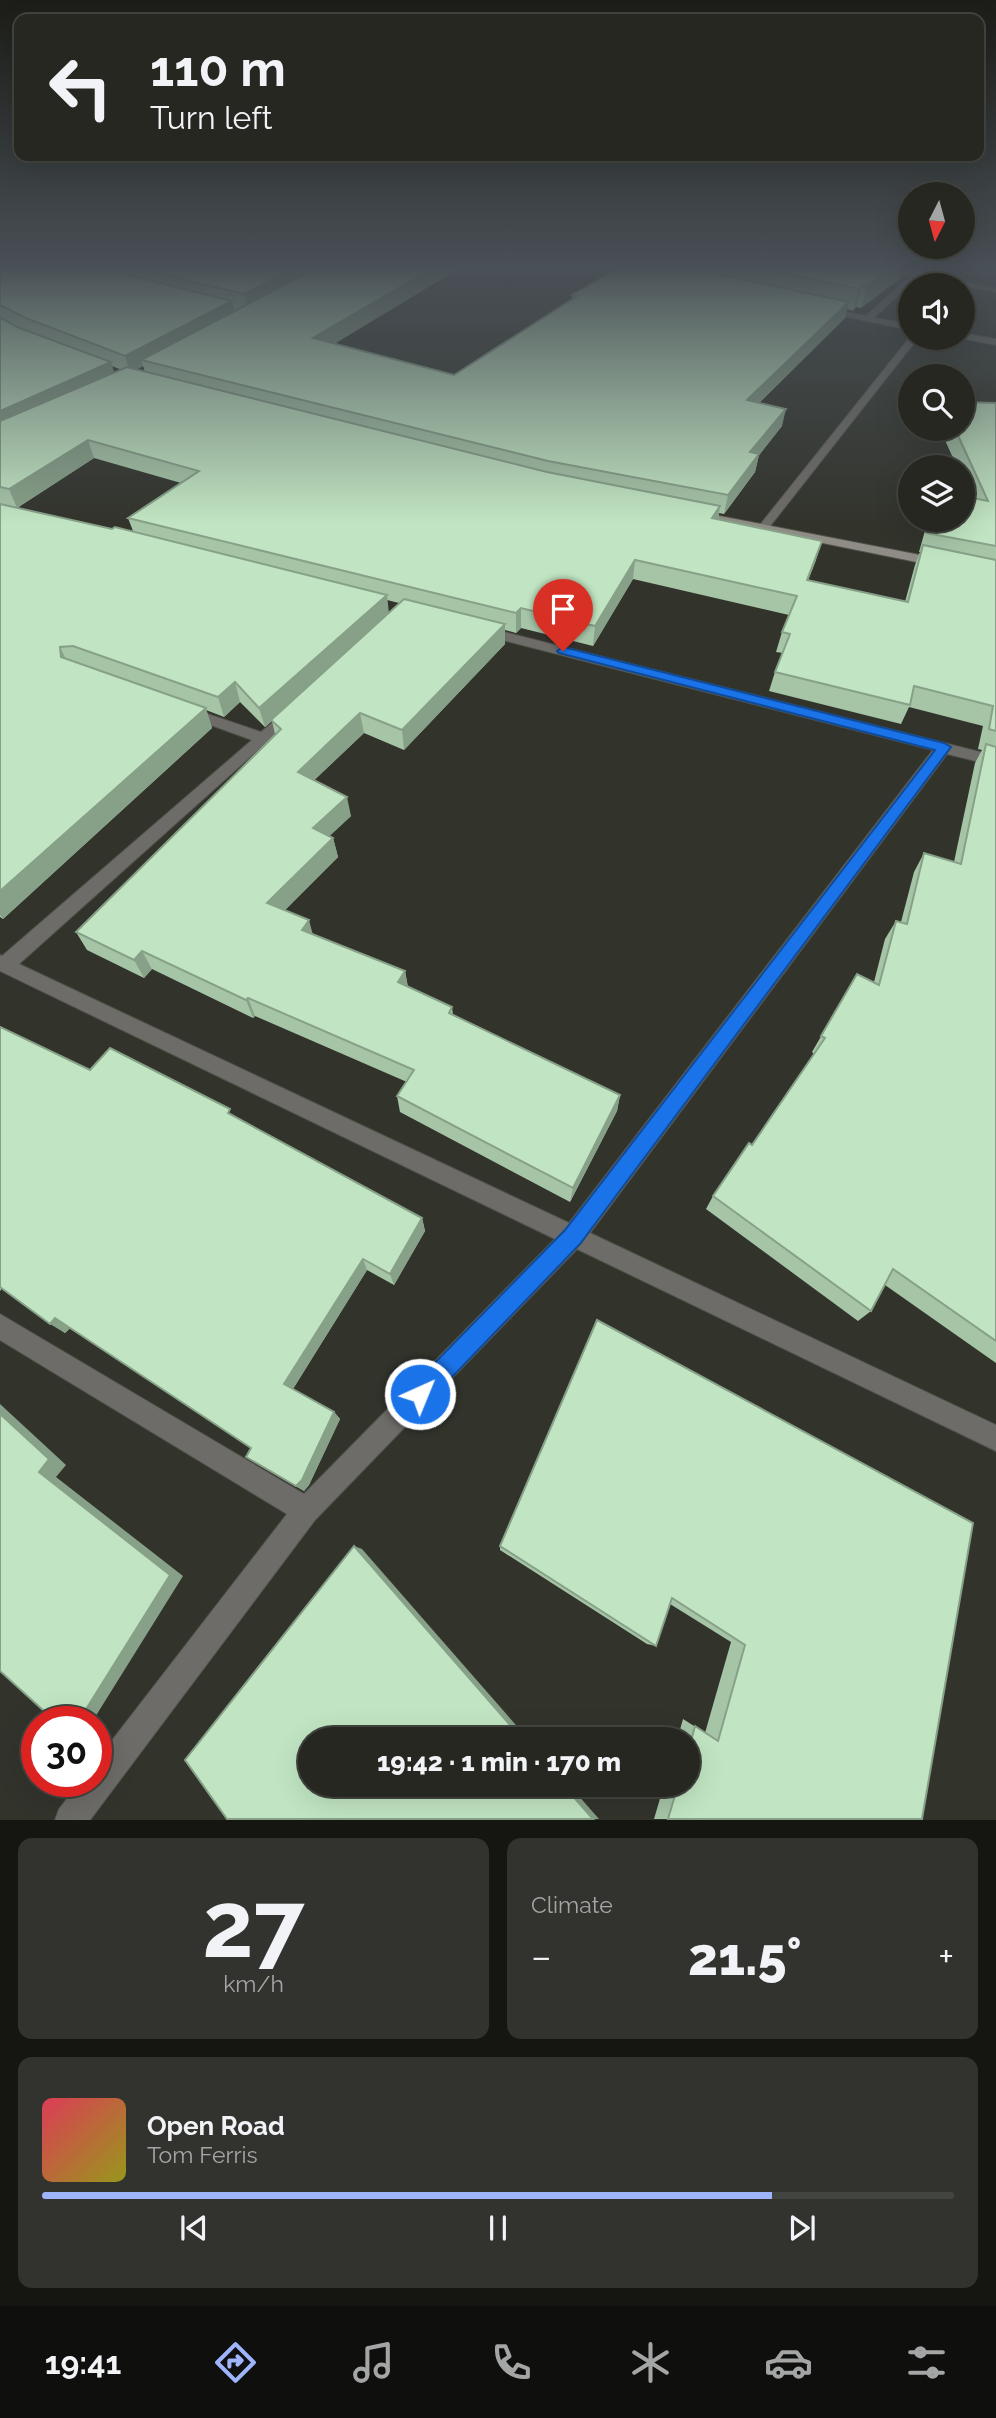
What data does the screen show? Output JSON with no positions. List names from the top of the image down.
{
  "north": "bottom",
  "page": {
    "turn": ["110 m", "Turn left"],
    "limit": "30",
    "trip": "19:42 · 1 min · 170 m",
    "tile": [
      ["27", "km/h"],
      "Climate"
    ],
    "heat": ["−", "21.5°", "+"],
    "song": ["Open Road", "Tom Ferris"],
    "tabs": "19:41"
  }
}
